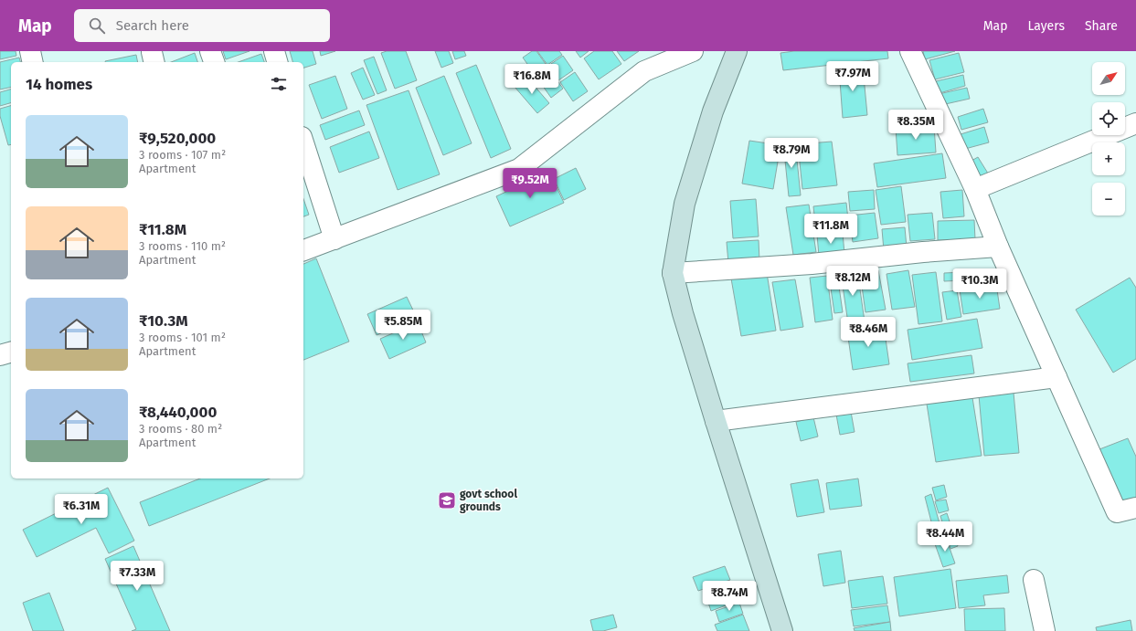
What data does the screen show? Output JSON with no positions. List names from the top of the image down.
{
  "places": {
    "school or university": ["govt school grounds"]
  },
  "north": "top right",
  "page": {
    "header": "Map",
    "search": "Search here",
    "nav": ["Map", "Layers", "Share"],
    "price": [
      "₹7.97M",
      "₹16.8M",
      "₹8.35M",
      "₹8.79M",
      "₹9.52M",
      "₹11.8M",
      "₹8.12M",
      "₹10.3M",
      "₹5.85M",
      "₹8.46M",
      "₹6.31M",
      "₹8.44M",
      "₹7.33M",
      "₹8.74M"
    ],
    "map_buttons": ["+", "−"],
    "heading": "14 homes",
    "list": [
      {
        "name": "₹9,520,000",
        "note": "3 rooms · 107 m² · Apartment"
      },
      {
        "name": "₹11.8M",
        "note": "3 rooms · 110 m² · Apartment"
      },
      {
        "name": "₹10.3M",
        "note": "3 rooms · 101 m² · Apartment"
      },
      {
        "name": "₹8,440,000",
        "note": "3 rooms · 80 m² · Apartment"
      }
    ]
  }
}
